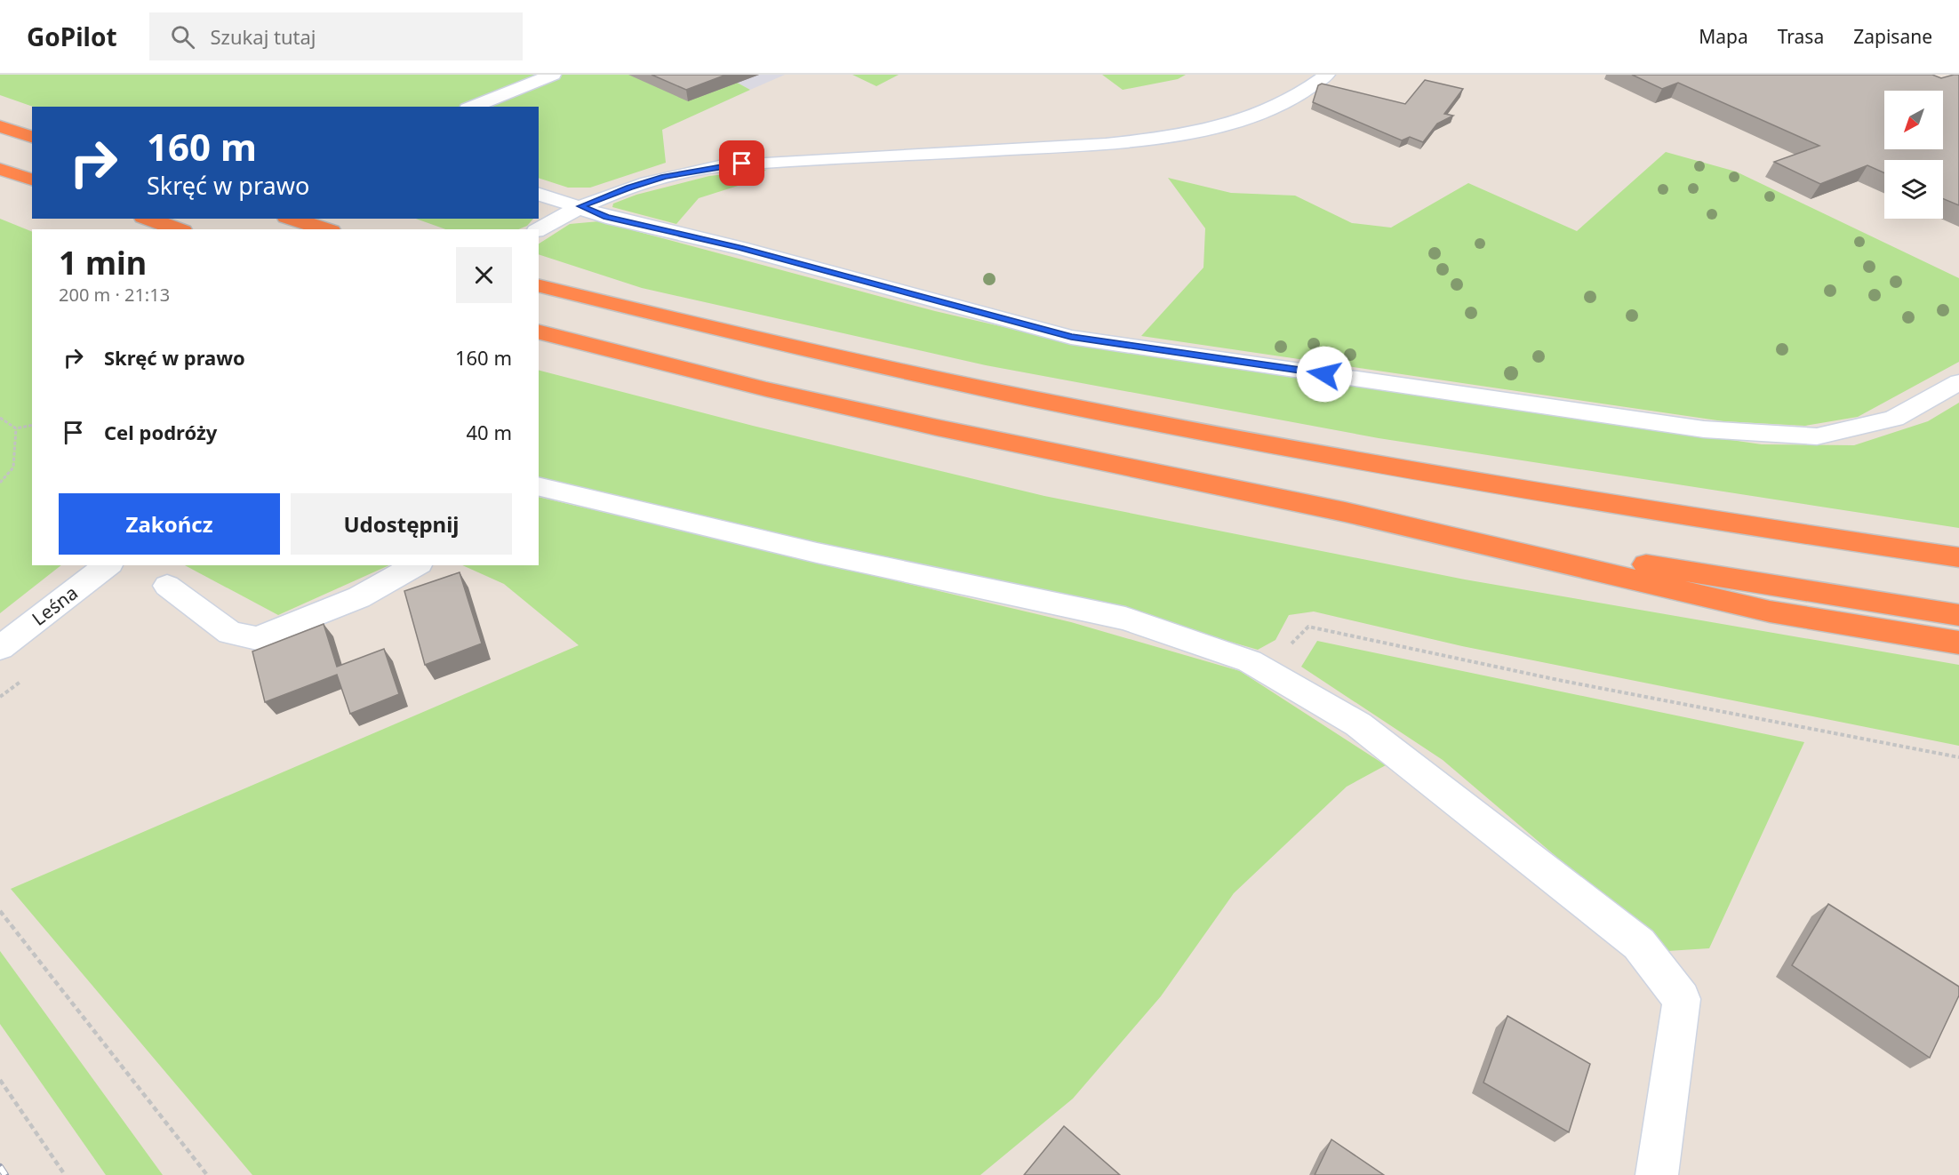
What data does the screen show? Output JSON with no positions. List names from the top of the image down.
{
  "streets": {
    "street": ["Leśna"]
  },
  "north": "bottom left",
  "page": {
    "header": "GoPilot",
    "search": "Szukaj tutaj",
    "nav": ["Mapa", "Trasa", "Zapisane"],
    "turn": ["160 m", "Skręć w prawo"],
    "heading": ["1 min", "200 m · 21:13"],
    "list": [
      {
        "name": "Skręć w prawo",
        "value": "160 m"
      },
      {
        "name": "Cel podróży",
        "value": "40 m"
      }
    ],
    "buttons": ["Zakończ", "Udostępnij"]
  }
}
